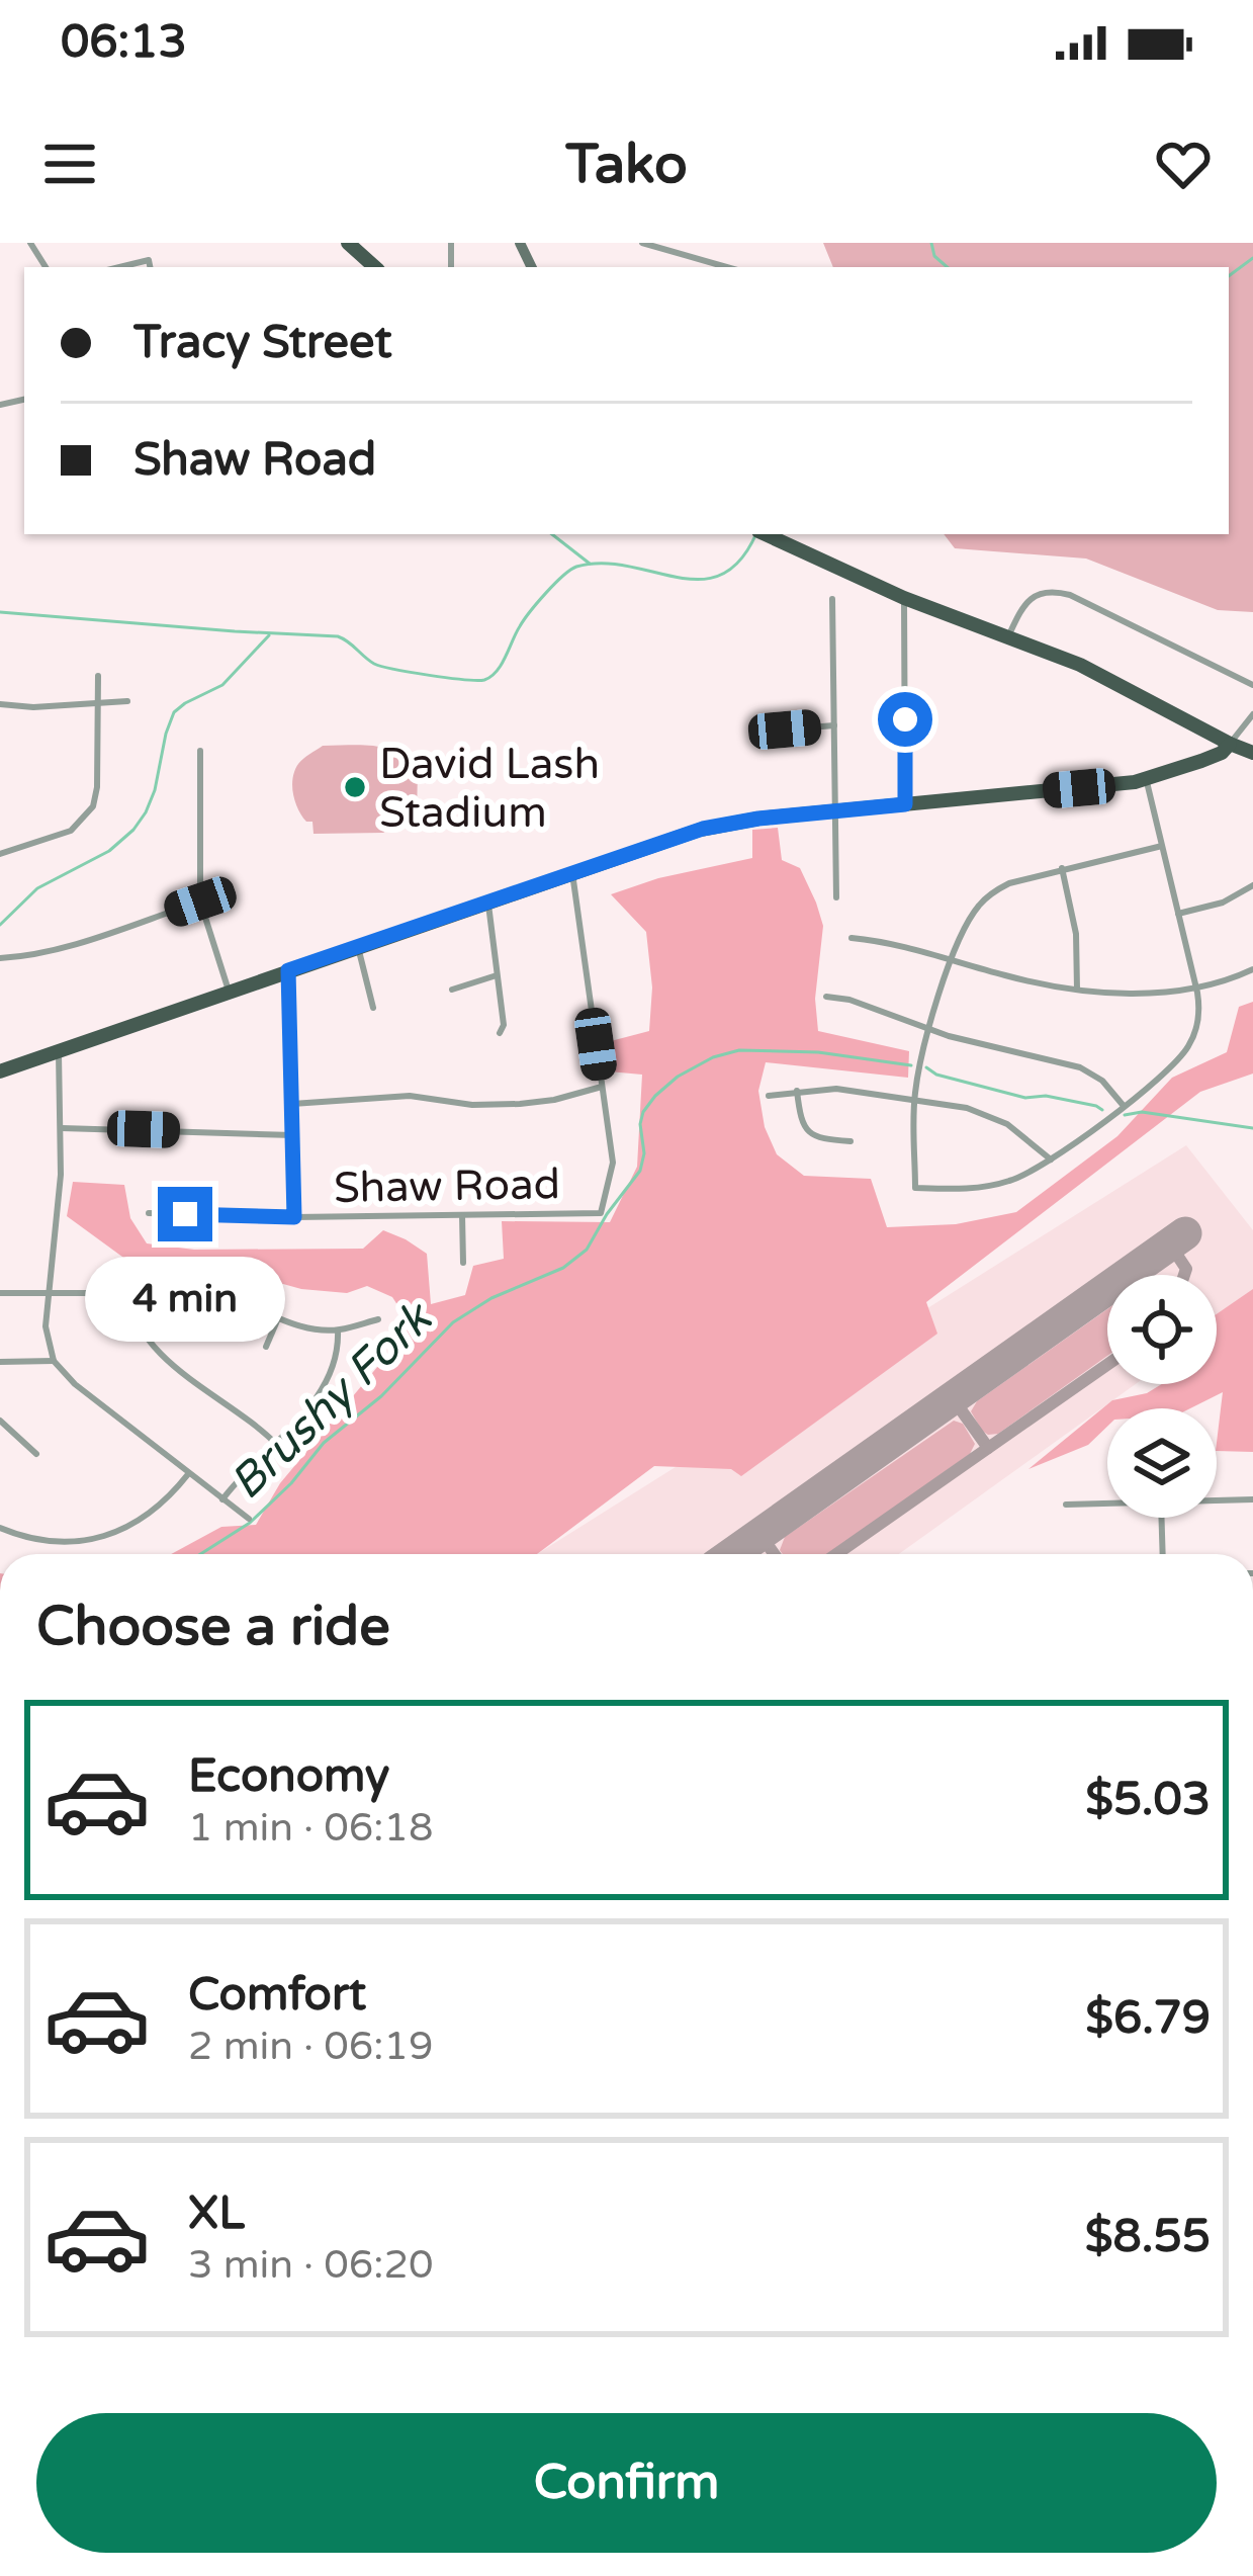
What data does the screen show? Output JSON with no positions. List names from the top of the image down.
{
  "streets": {
    "street": ["Shaw Road"]
  },
  "water": ["Brushy Fork"],
  "places": ["David Lash Stadium"],
  "page": {
    "status": "06:13",
    "header": "Tako",
    "banner": ["Tracy Street", "Shaw Road"],
    "bubble": "4 min",
    "heading": "Choose a ride",
    "list": [
      {
        "name": "Economy",
        "note": "1 min · 06:18",
        "value": "$5.03"
      },
      {
        "name": "Comfort",
        "note": "2 min · 06:19",
        "value": "$6.79"
      },
      {
        "name": "XL",
        "note": "3 min · 06:20",
        "value": "$8.55"
      }
    ],
    "buttons": "Confirm"
  }
}
